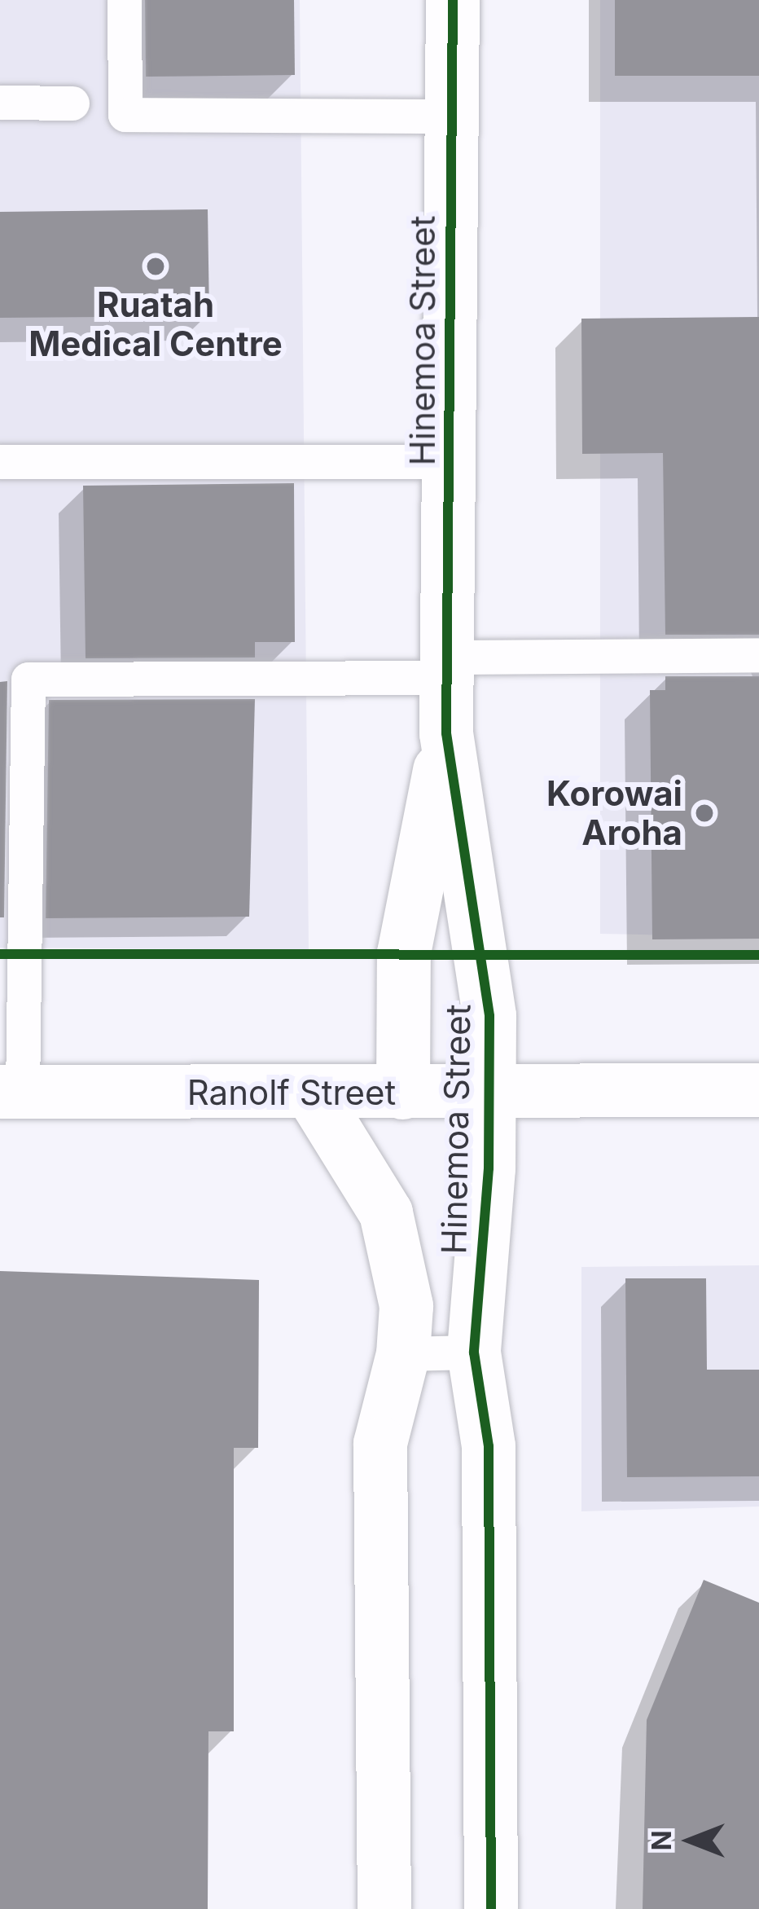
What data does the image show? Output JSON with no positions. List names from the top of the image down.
{
  "streets": {
    "street": ["Hinemoa Street", "Ranolf Street"]
  },
  "crossings": [
    ["Hinemoa Street", "Ranolf Street"]
  ],
  "places": ["Ruatah Medical Centre", "Korowai Aroha"],
  "north": "left"
}
